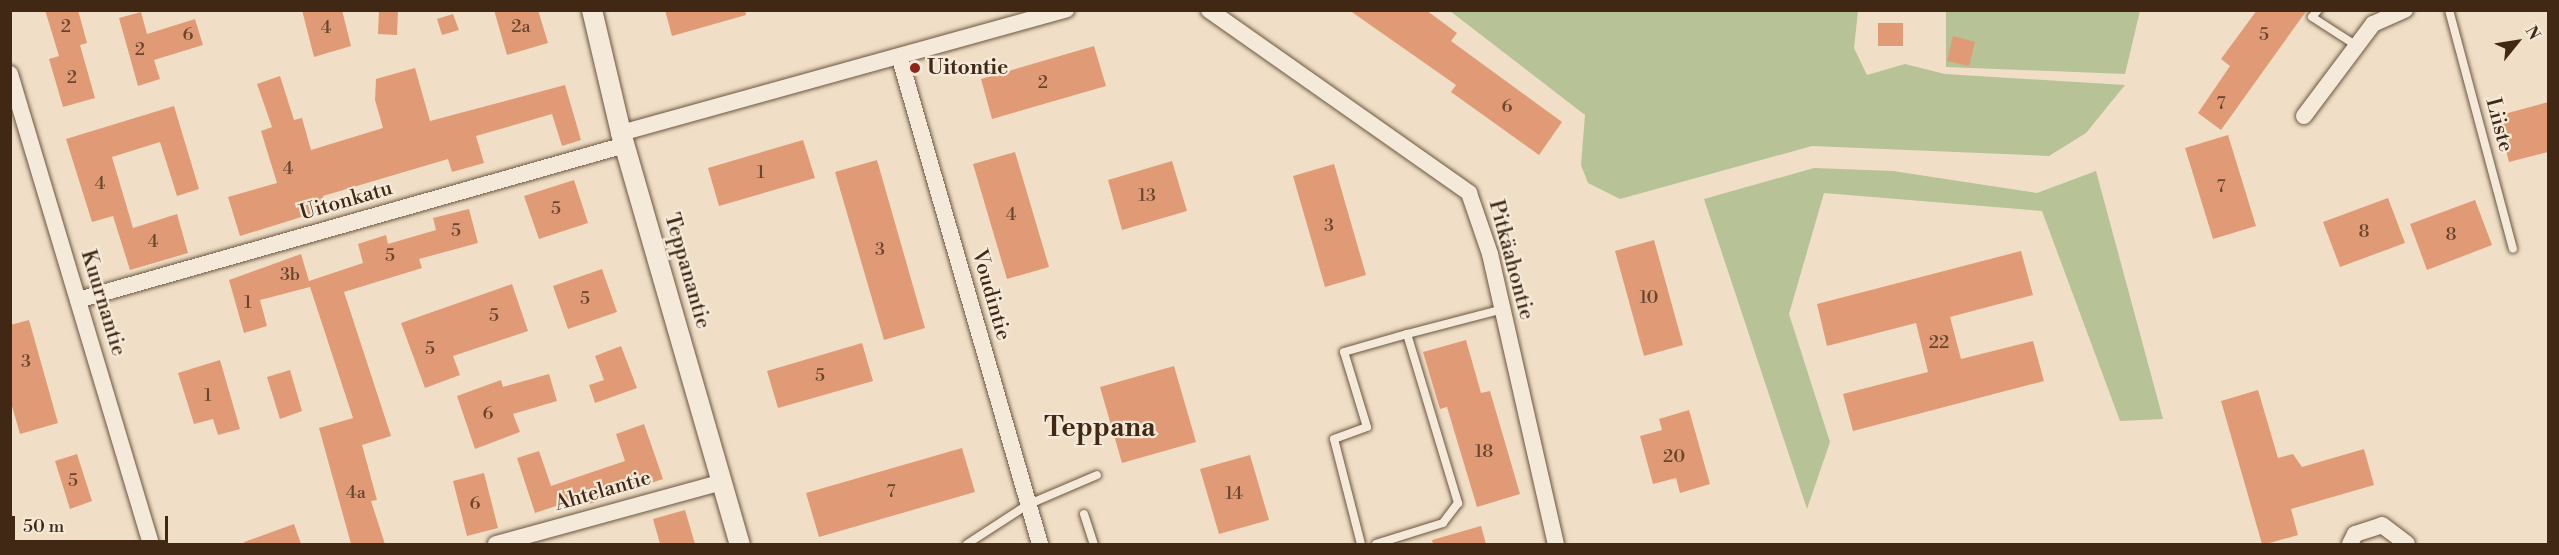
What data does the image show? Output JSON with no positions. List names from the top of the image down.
{
  "streets": {
    "street": [
      "Uitonkatu",
      "Pitkäahontie",
      "Teppanantie",
      "Voudintie",
      "Kuurnantie",
      "Ahtelantie"
    ],
    "lane": ["Liiste"]
  },
  "crossings": [
    ["Uitonkatu", "Teppanantie"],
    ["Uitonkatu", "Kuurnantie"],
    ["Teppanantie", "Ahtelantie"]
  ],
  "districts": ["Teppana"],
  "places": ["Uitontie"],
  "house_numbers": [
    "2",
    "2a",
    "4",
    "6",
    "5",
    "2",
    "2",
    "2",
    "7",
    "6",
    "4",
    "1",
    "4",
    "7",
    "13",
    "5",
    "4",
    "3",
    "5",
    "8",
    "8",
    "4",
    "3",
    "5",
    "3b",
    "10",
    "5",
    "1",
    "5",
    "22",
    "5",
    "3",
    "5",
    "1",
    "6",
    "18",
    "20",
    "5",
    "7",
    "4a",
    "14",
    "6"
  ],
  "scale_bar": "50 m",
  "north": "top right"
}
